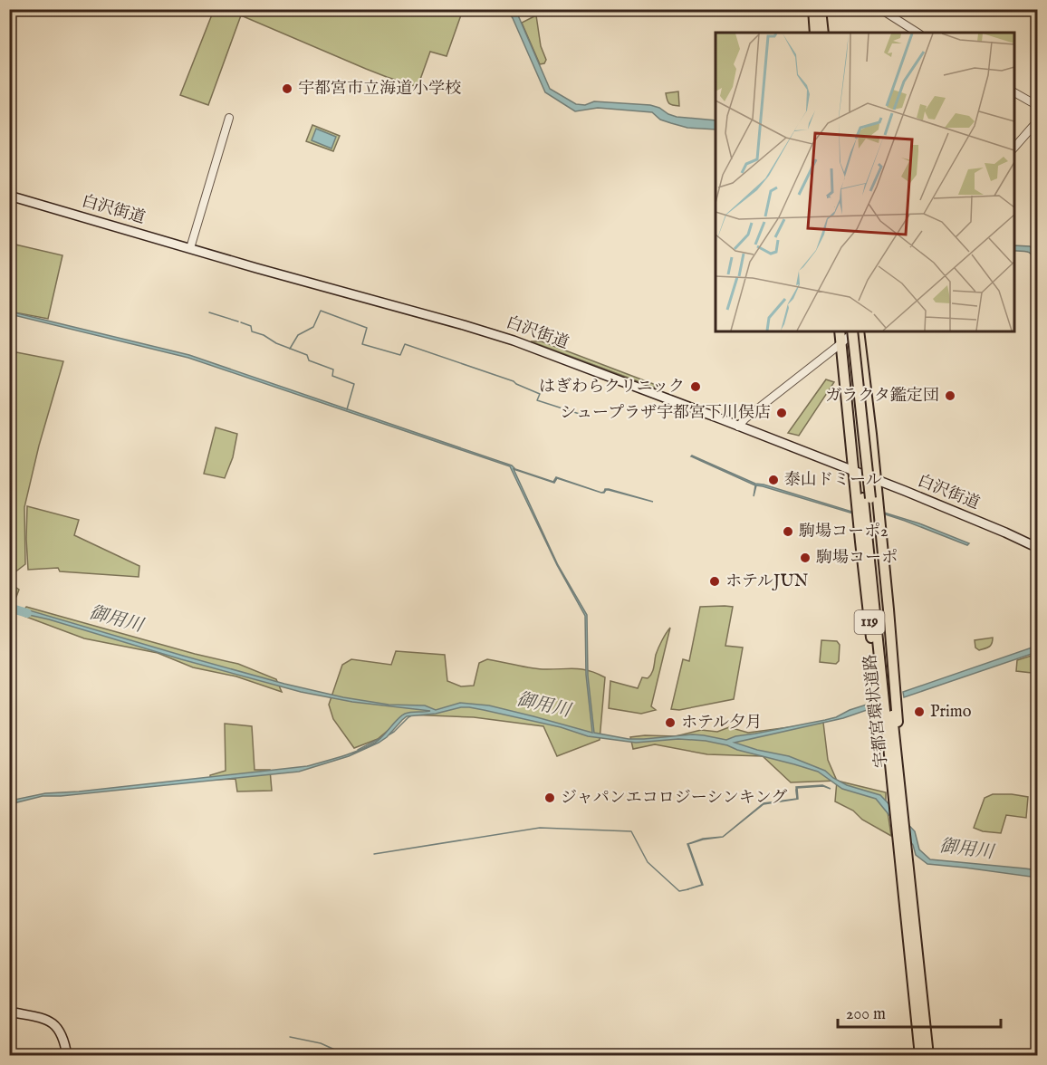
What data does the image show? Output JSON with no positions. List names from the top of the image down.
{
  "streets": {
    "highway": ["119", "宇都宮環状道路"],
    "main road": ["白沢街道"]
  },
  "crossings": [
    ["白沢街道", "119"],
    ["119", "宇都宮環状道路"]
  ],
  "water": ["御用川"],
  "places": [
    "宇都宮市立海道小学校",
    "はぎわらクリニック",
    "ガラクタ鑑定団",
    "シュープラザ宇都宮下川俣店",
    "泰山ドミール",
    "駒場コーポ2",
    "駒場コーポ",
    "ホテルJUN",
    "Primo",
    "ホテル夕月",
    "ジャパンエコロジーシンキング"
  ],
  "scale_bar": "200 m"
}
